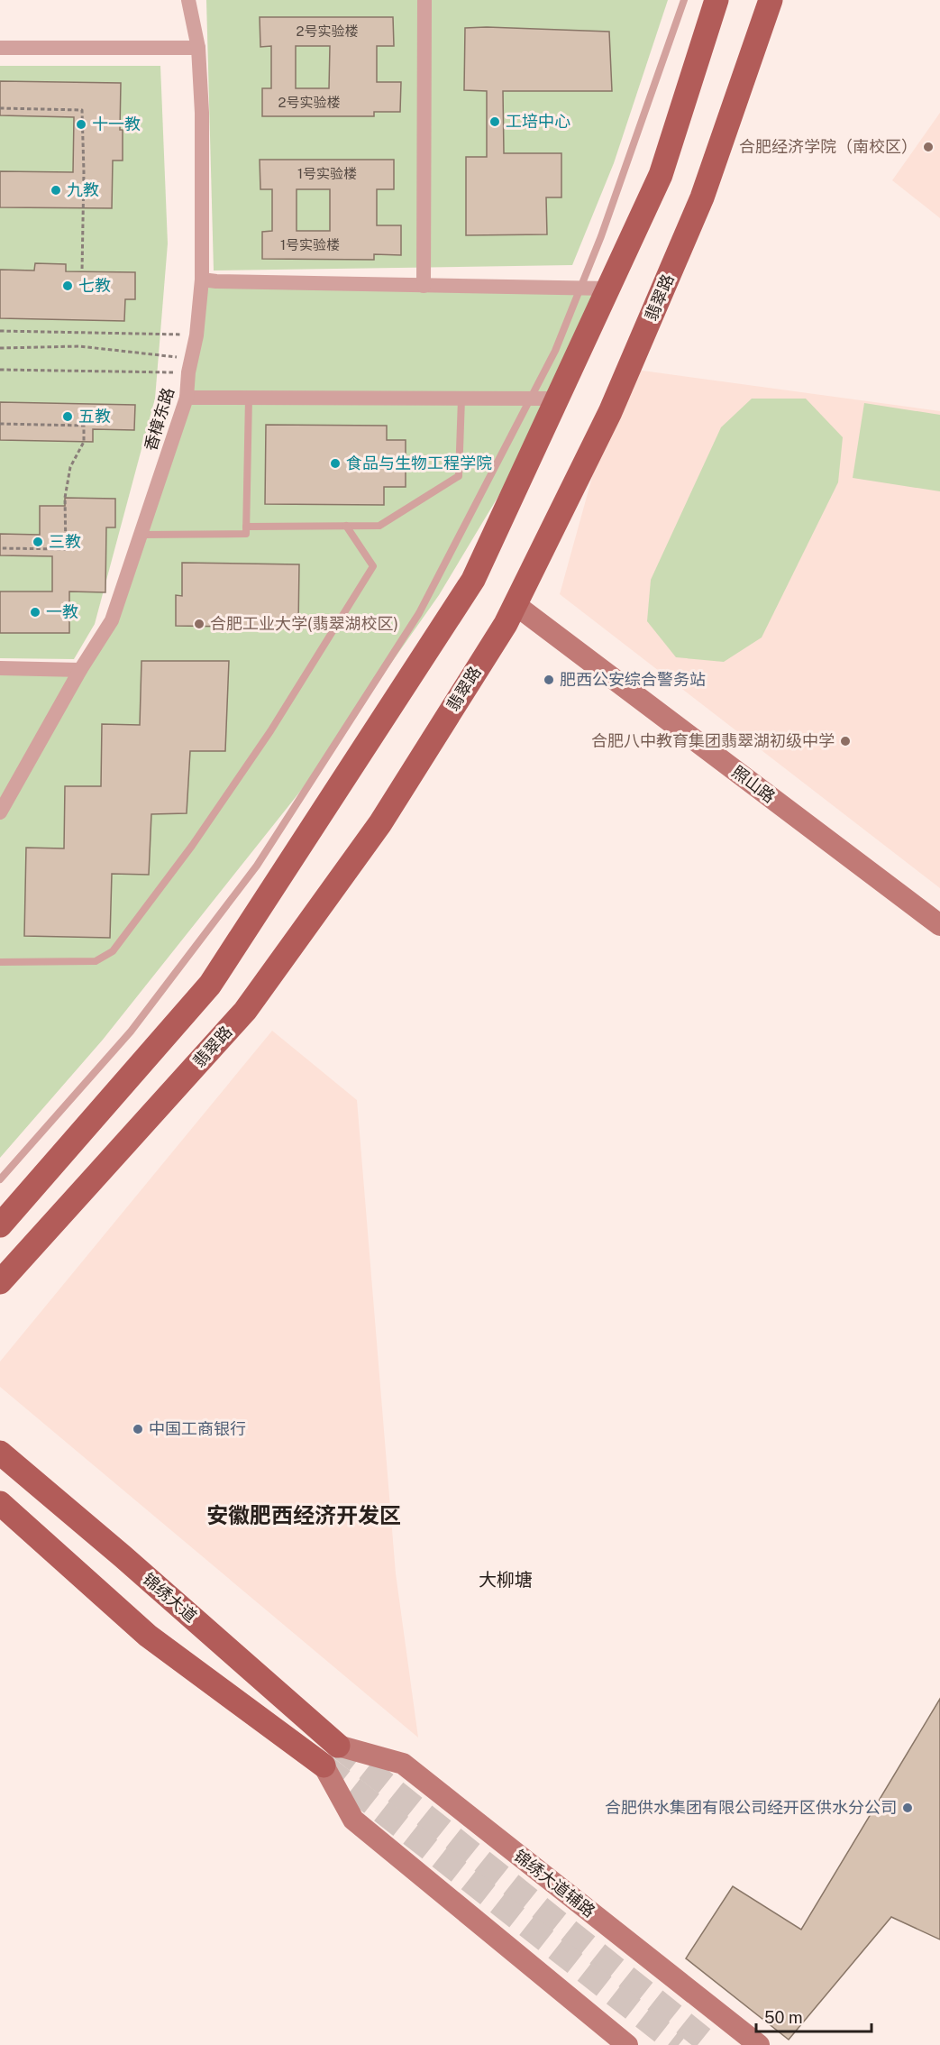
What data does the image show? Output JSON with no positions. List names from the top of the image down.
{
  "streets": {
    "main road": ["翡翠路", "锦绣大道"],
    "street": ["香樟东路", "照山路", "锦绣大道辅路"]
  },
  "crossings": [
    ["翡翠路", "照山路"],
    ["锦绣大道", "锦绣大道辅路"]
  ],
  "districts": ["安徽肥西经济开发区", "大柳塘"],
  "places": [
    "工培中心",
    "十一教",
    "合肥经济学院（南校区）",
    "九教",
    "七教",
    "五教",
    "食品与生物工程学院",
    "三教",
    "一教",
    "合肥工业大学(翡翠湖校区)",
    "肥西公安综合警务站",
    "合肥八中教育集团翡翠湖初级中学",
    "中国工商银行",
    "合肥供水集团有限公司经开区供水分公司"
  ],
  "house_numbers": [
    "2号实验楼",
    "2号实验楼",
    "1号实验楼",
    "1号实验楼"
  ],
  "scale_bar": "50 m"
}
